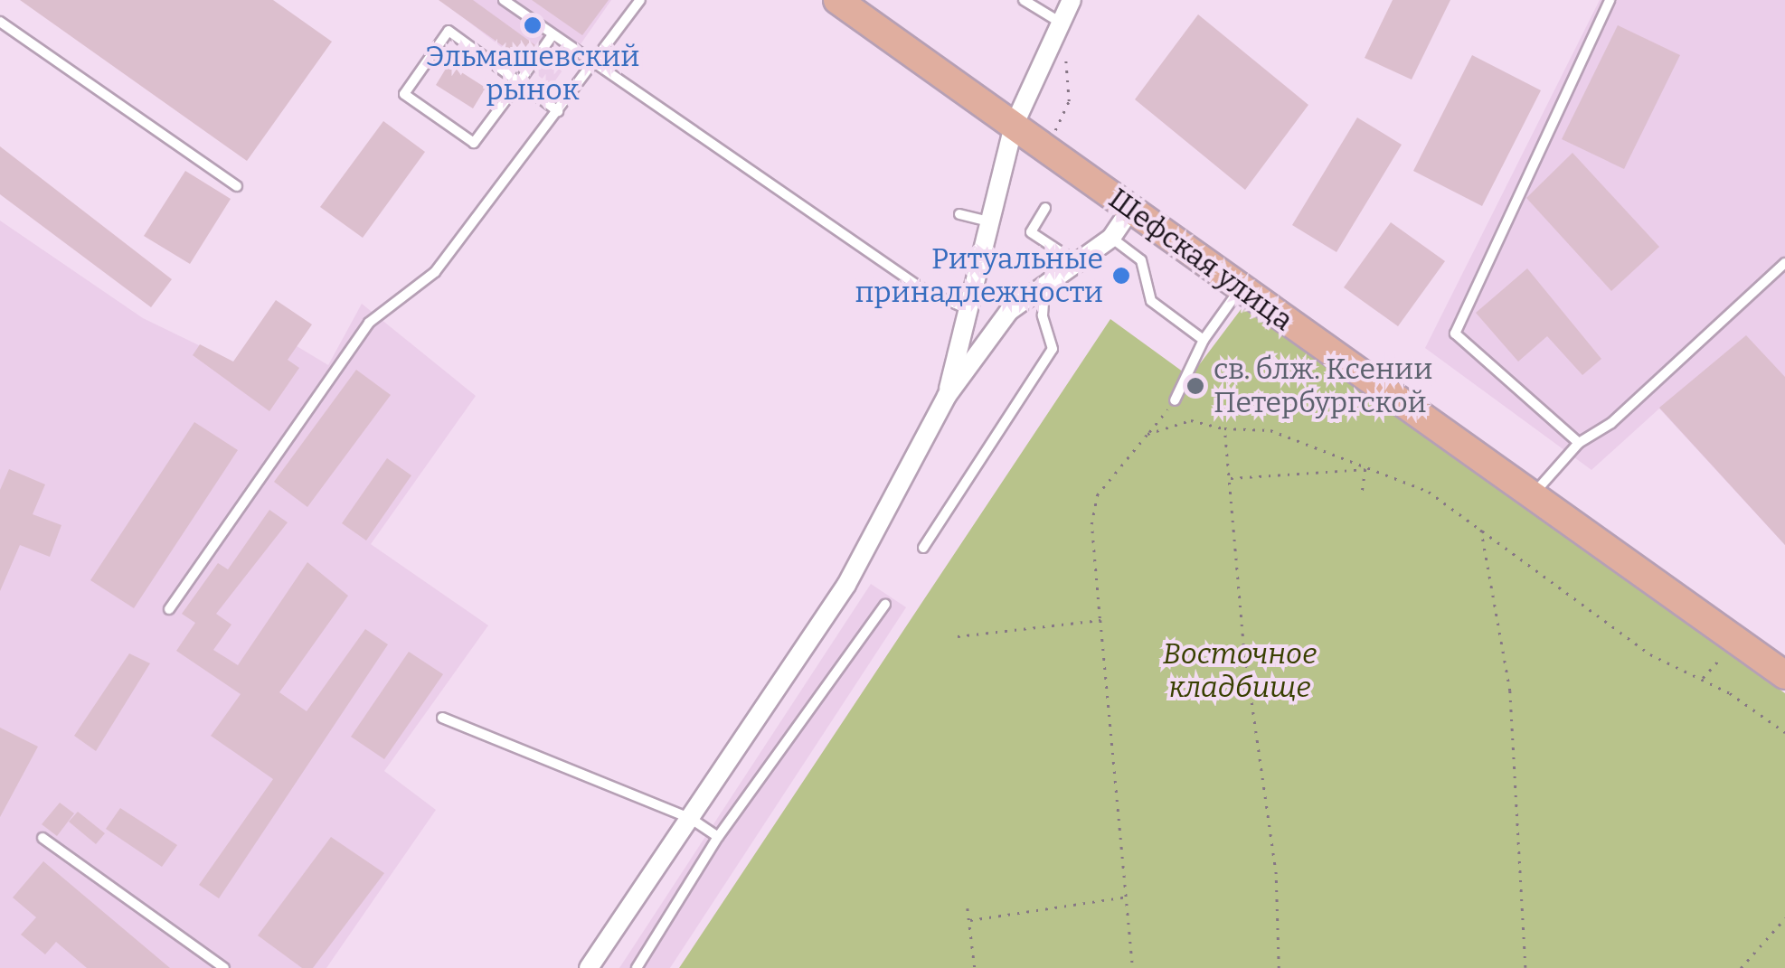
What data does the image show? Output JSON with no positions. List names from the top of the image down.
{
  "streets": {
    "main road": ["Шефская улица"]
  },
  "parks": ["Восточное кладбище"],
  "places": ["Эльмашевский рынок", "Ритуальные принадлежности", "св. блж. Ксении Петербургской"]
}
